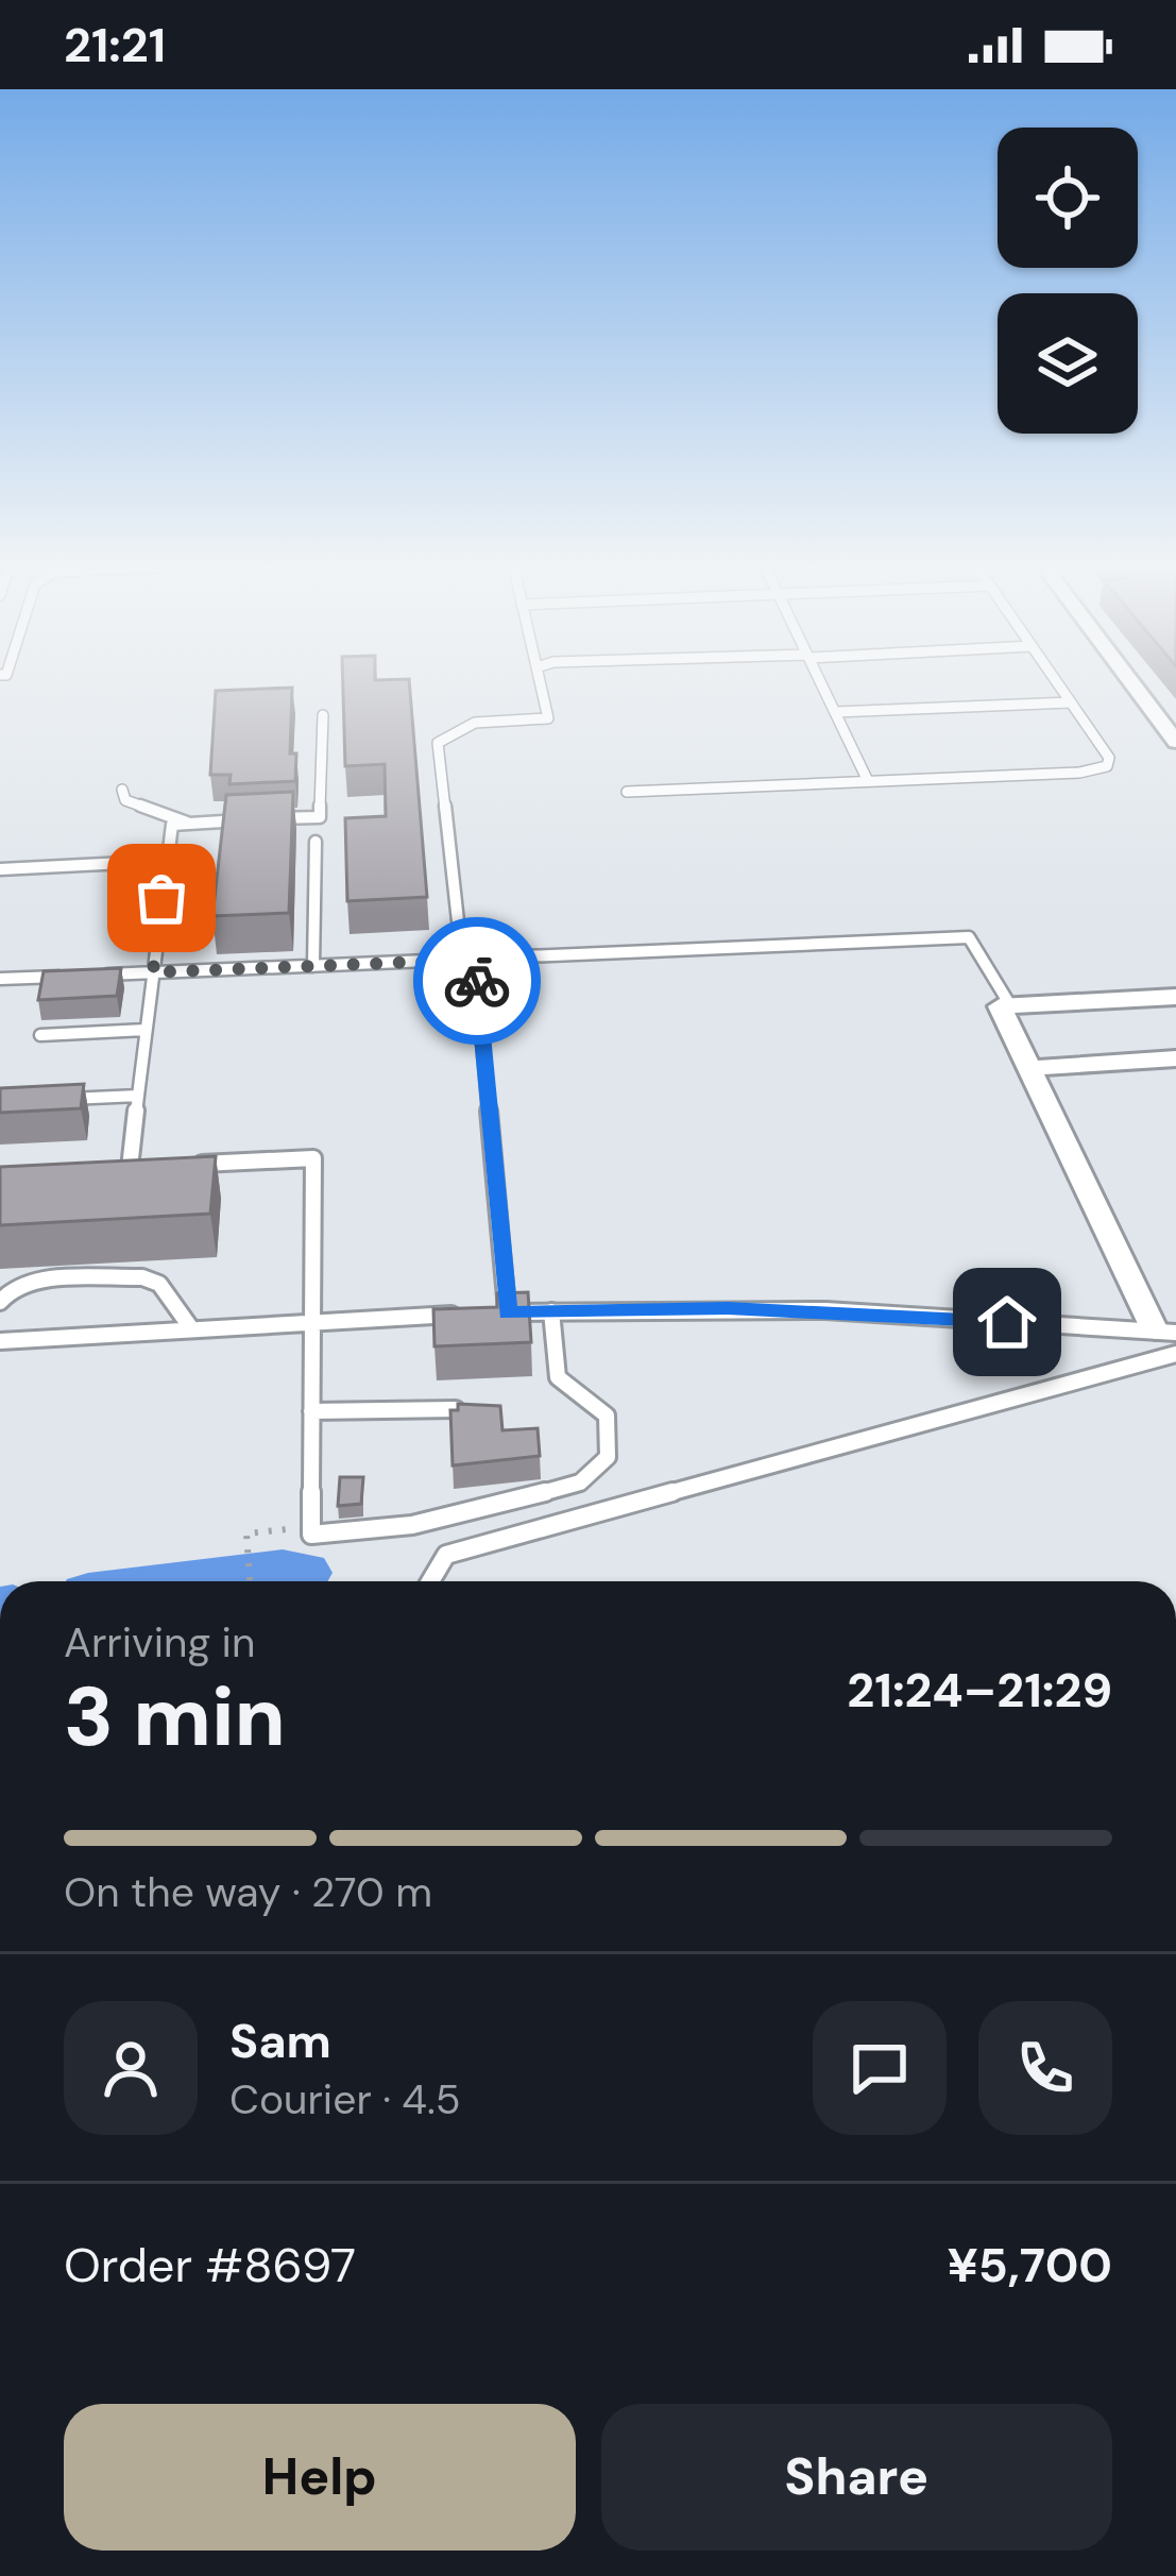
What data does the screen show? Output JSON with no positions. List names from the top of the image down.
{
  "page": {
    "status": "21:21",
    "heading": ["3 min", "Arriving in", "21:24–21:29"],
    "panel": [
      "Sam",
      "Courier · 4.5",
      "Order #8697",
      "¥5,700"
    ],
    "bar": "On the way · 270 m",
    "buttons": ["Help", "Share"]
  }
}
